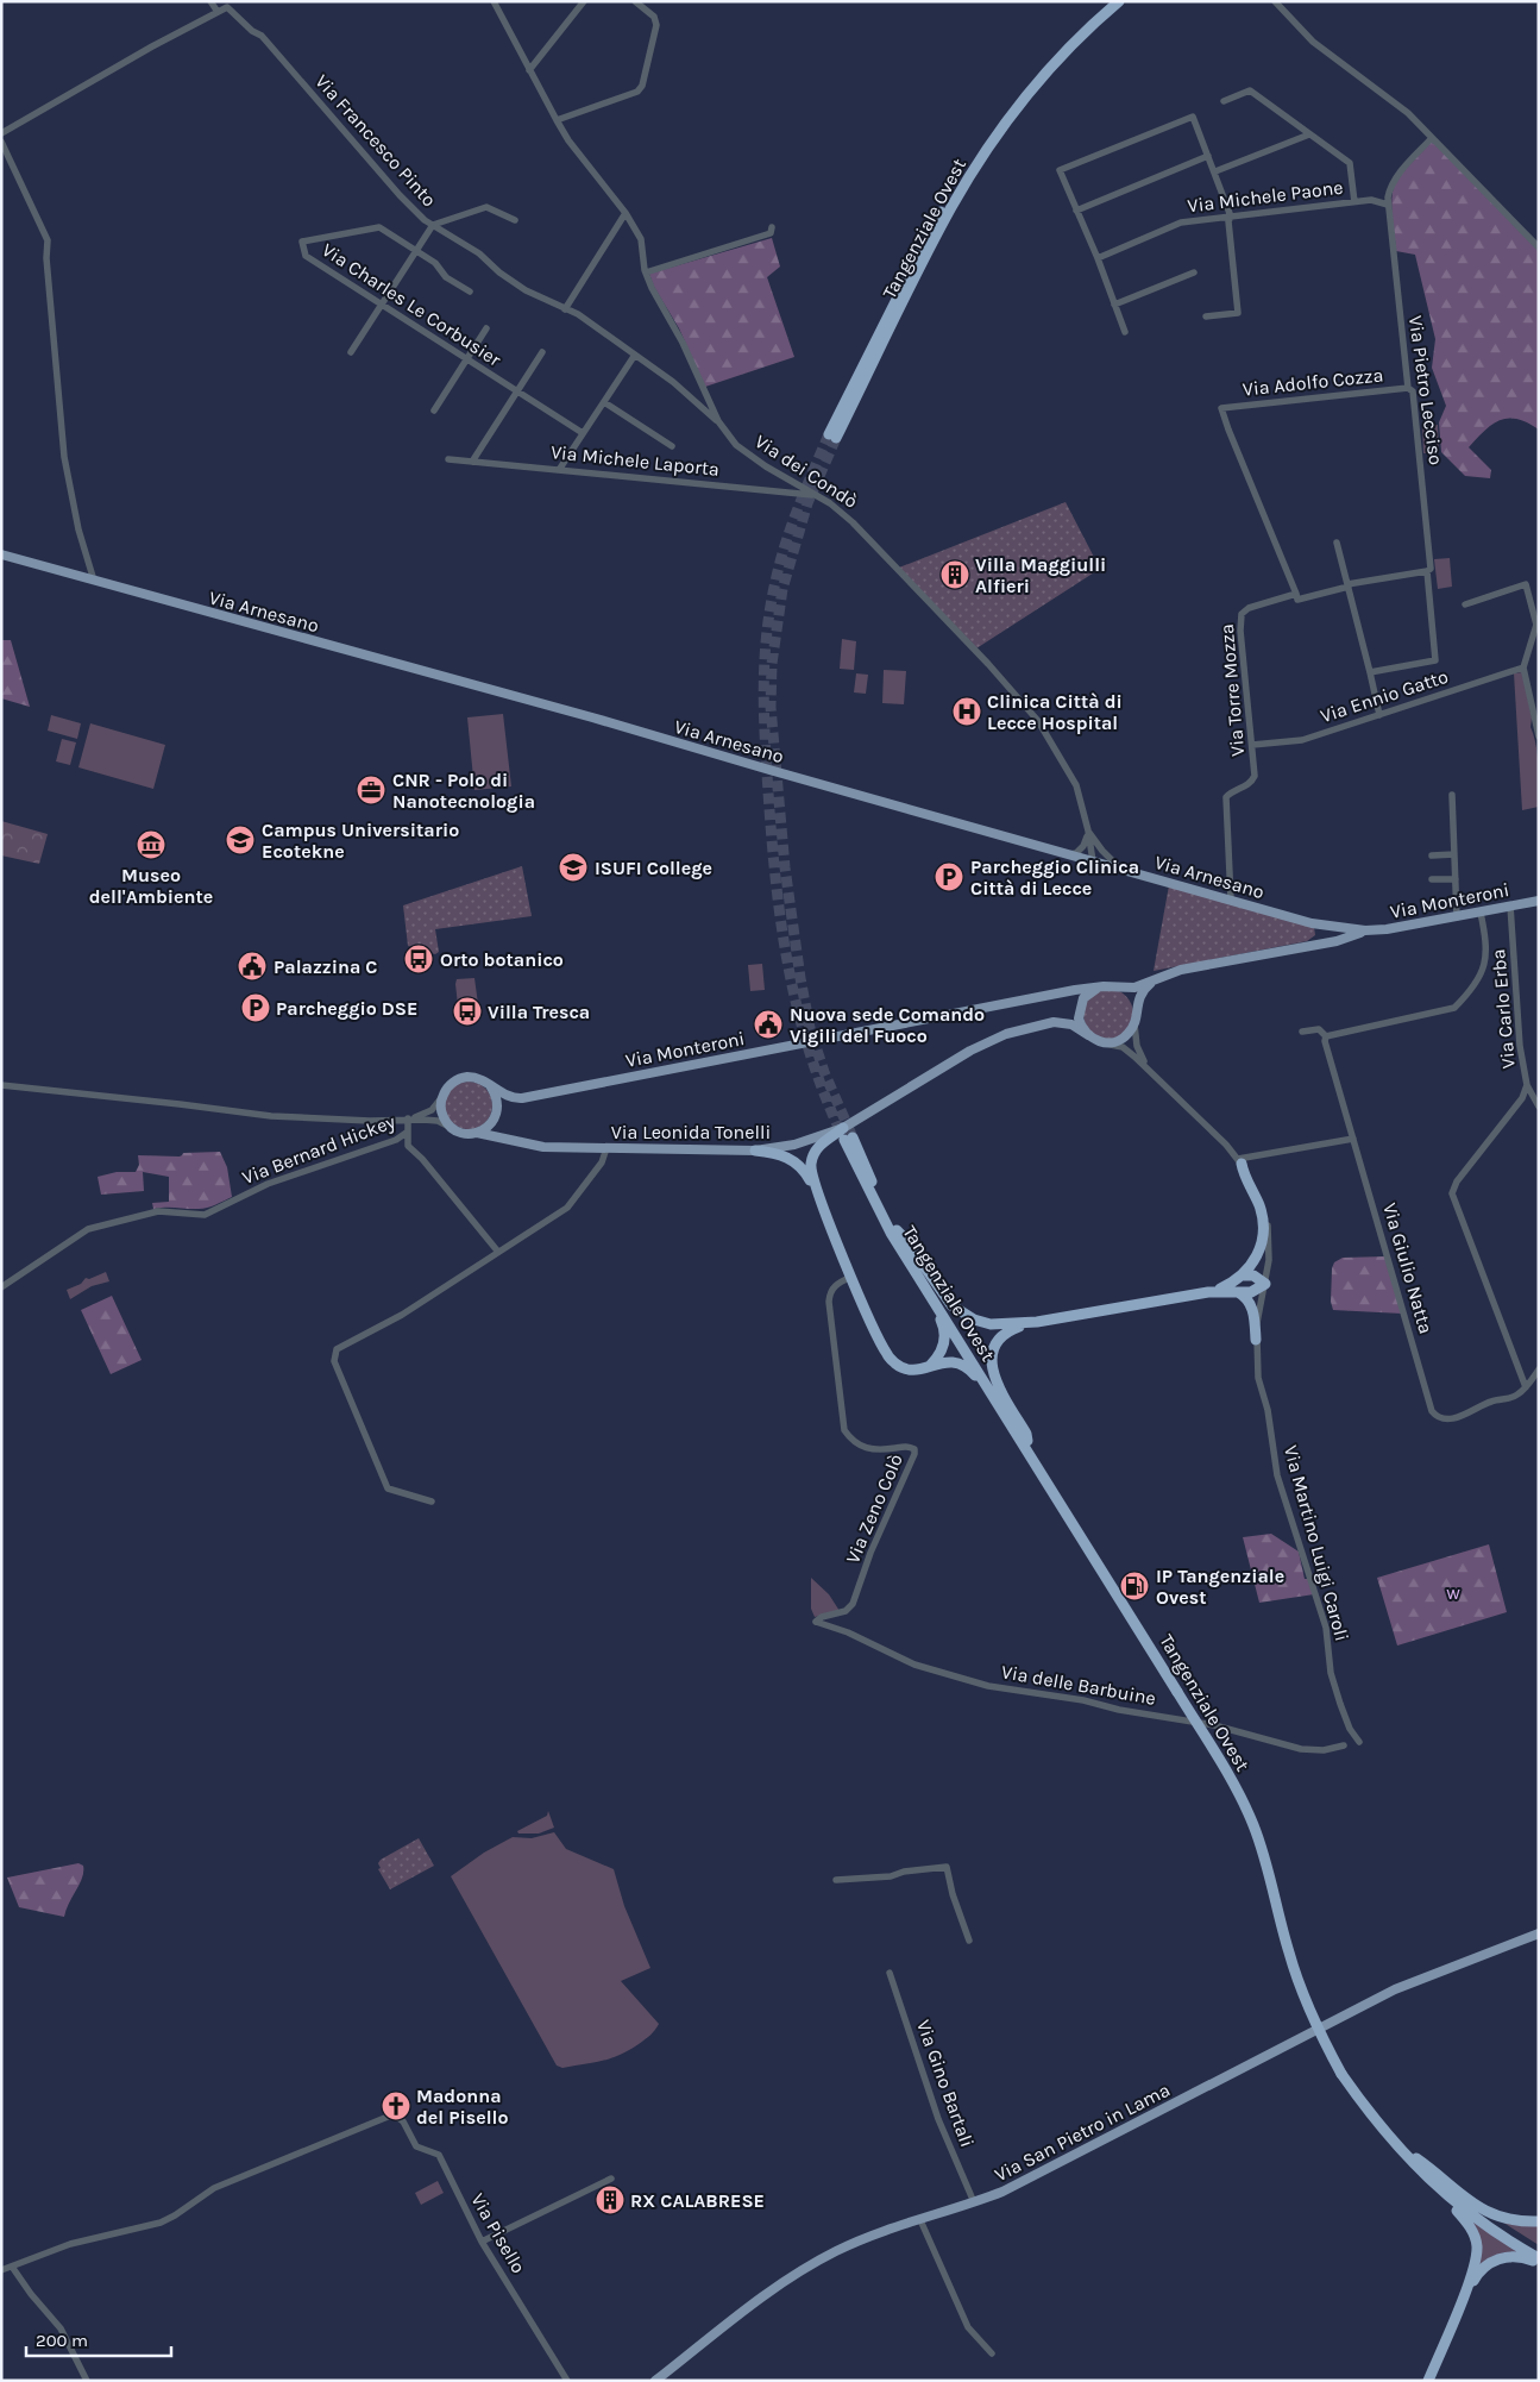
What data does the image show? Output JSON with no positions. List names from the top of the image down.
{
  "streets": {
    "highway": ["Tangenziale Ovest"],
    "main road": [
      "Via Arnesano",
      "Via Monteroni",
      "Via Leonida Tonelli",
      "Via San Pietro in Lama"
    ],
    "street": [
      "Via Francesco Pinto",
      "Via Michele Paone",
      "Via Charles Le Corbusier",
      "Via Adolfo Cozza",
      "Via Pietro Lecciso",
      "Via Michele Laporta",
      "Via dei Condò",
      "Via Torre Mozza",
      "Via Ennio Gatto",
      "Via Carlo Erba",
      "Via Bernard Hickey",
      "Via Giulio Natta",
      "Via Zeno Colò",
      "Via Martino Luigi Caroli",
      "Via delle Barbuine",
      "Via Gino Bartali",
      "Via Pisello"
    ]
  },
  "crossings": [
    ["Via Francesco Pinto", "Via dei Condò"],
    ["Via Michele Paone", "Via Pietro Lecciso"],
    ["Via Adolfo Cozza", "Via Pietro Lecciso"],
    ["Via Adolfo Cozza", "Via Torre Mozza"],
    ["Via Michele Laporta", "Via dei Condò"],
    ["Via dei Condò", "Via Arnesano"],
    ["Via Arnesano", "Via Torre Mozza"],
    ["Via Arnesano", "Via Monteroni"],
    ["Via Torre Mozza", "Via Ennio Gatto"],
    ["Via Monteroni", "Via Carlo Erba"],
    ["Via Monteroni", "Via Leonida Tonelli"],
    ["Via Monteroni", "Via Martino Luigi Caroli"],
    ["Via Leonida Tonelli", "Via Martino Luigi Caroli"],
    ["Via Zeno Colò", "Via delle Barbuine"],
    ["Via Gino Bartali", "Via San Pietro in Lama"]
  ],
  "parks": ["w"],
  "places": {
    "building": ["Villa Maggiulli Alfieri", "RX CALABRESE"],
    "hospital": ["Clinica Città di Lecce Hospital"],
    "office": ["CNR - Polo di Nanotecnologia"],
    "school or university": ["Campus Universitario Ecotekne", "ISUFI College"],
    "museum": ["Museo dell'Ambiente"],
    "parking": ["Parcheggio Clinica Città di Lecce", "Parcheggio DSE"],
    "bus stop": ["Orto botanico", "Villa Tresca"],
    "public building": ["Palazzina C", "Nuova sede Comando Vigili del Fuoco"],
    "fuel station": ["IP Tangenziale Ovest"],
    "church": ["Madonna del Pisello"]
  },
  "scale_bar": "200 m"
}
